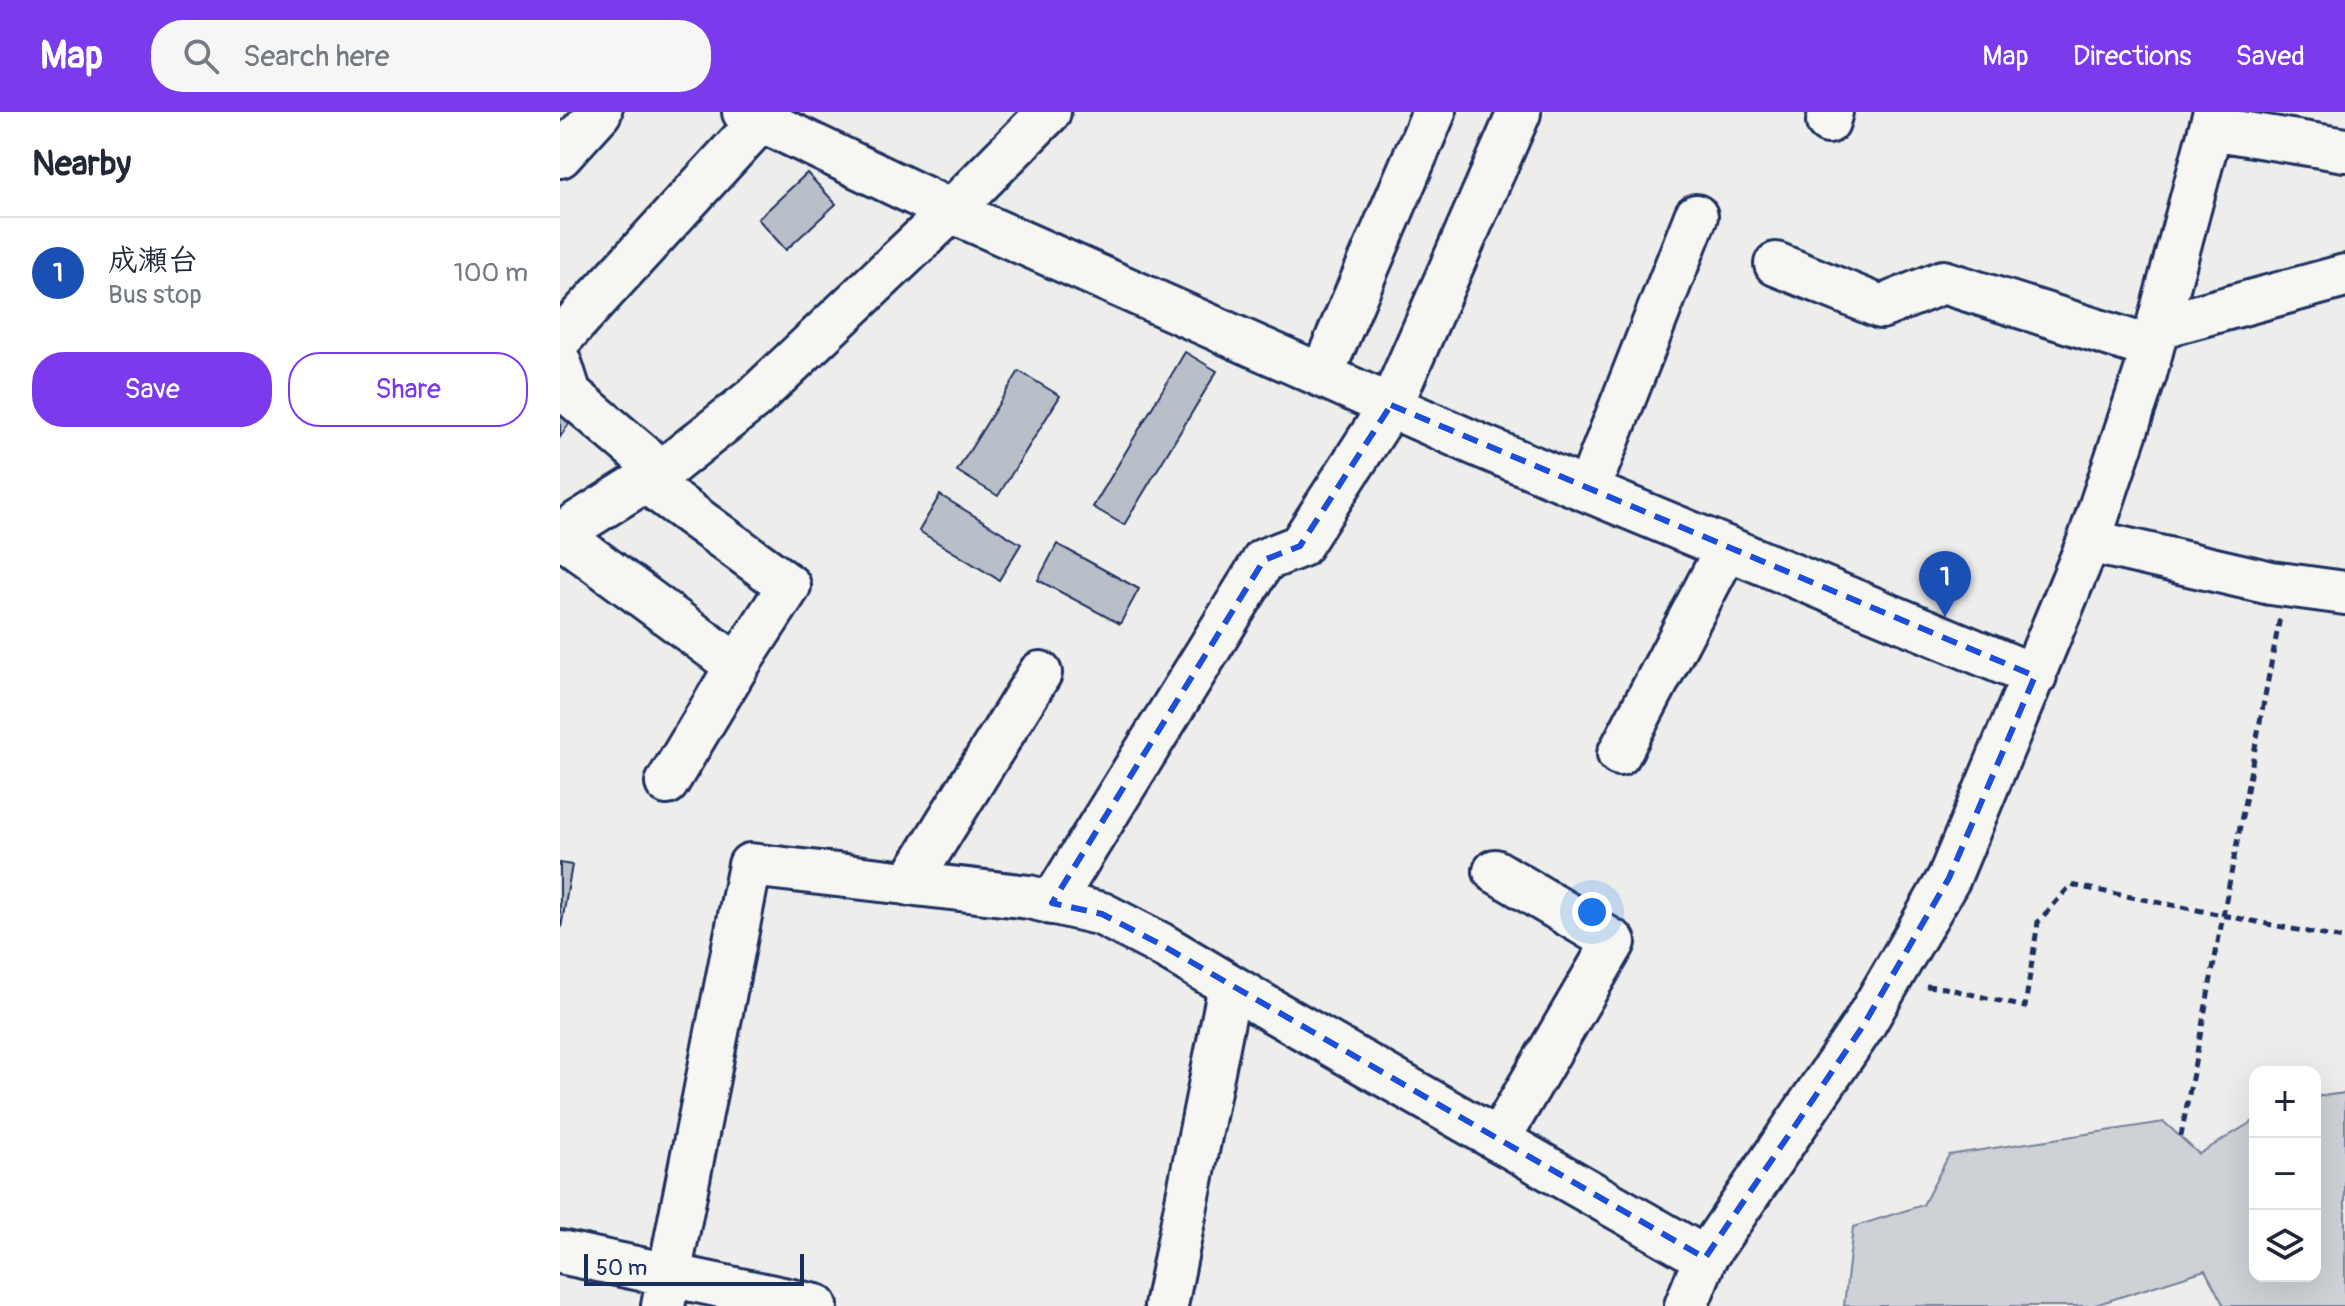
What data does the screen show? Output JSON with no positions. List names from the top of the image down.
{
  "scale_bar": "50 m",
  "page": {
    "header": "Map",
    "search": "Search here",
    "nav": ["Map", "Directions", "Saved"],
    "heading": "Nearby",
    "list": [
      {
        "mark": "1",
        "name": "成瀬台",
        "note": "Bus stop",
        "value": "100 m"
      }
    ],
    "buttons": ["Save", "Share"],
    "pins": "1",
    "map_buttons": ["+", "−"],
    "scale": "50 m"
  }
}
